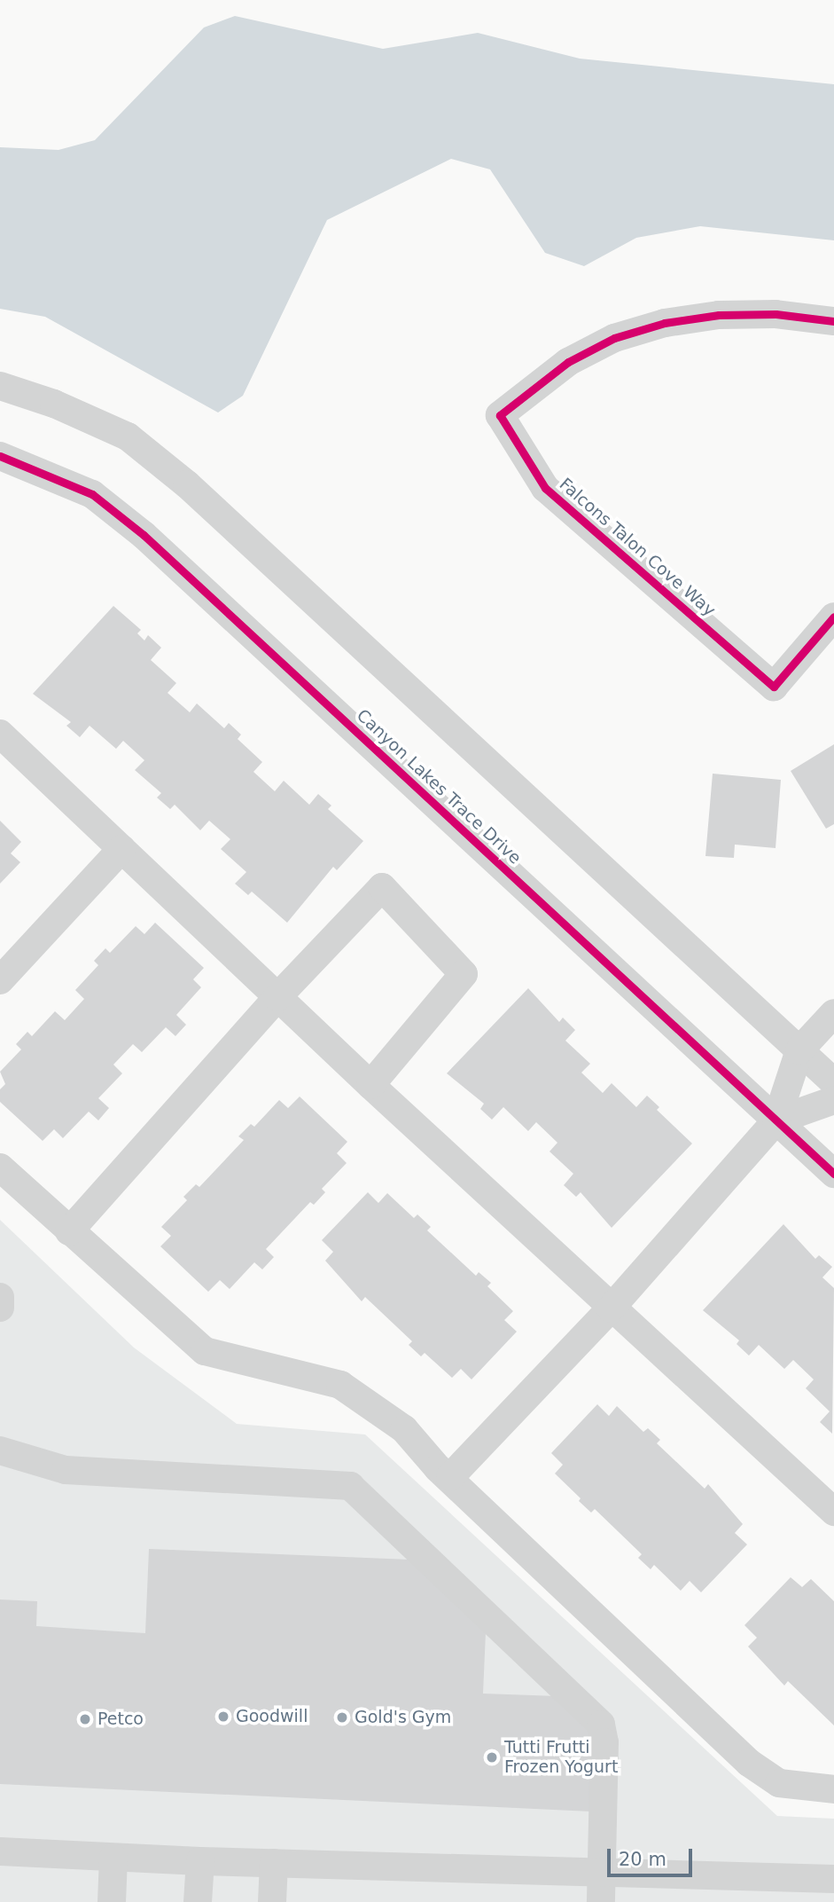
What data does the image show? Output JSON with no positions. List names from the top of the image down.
{
  "streets": {
    "street": ["Falcons Talon Cove Way", "Canyon Lakes Trace Drive"]
  },
  "places": [
    "Goodwill",
    "Gold's Gym",
    "Petco",
    "Tutti Frutti Frozen Yogurt"
  ],
  "scale_bar": "20 m"
}
